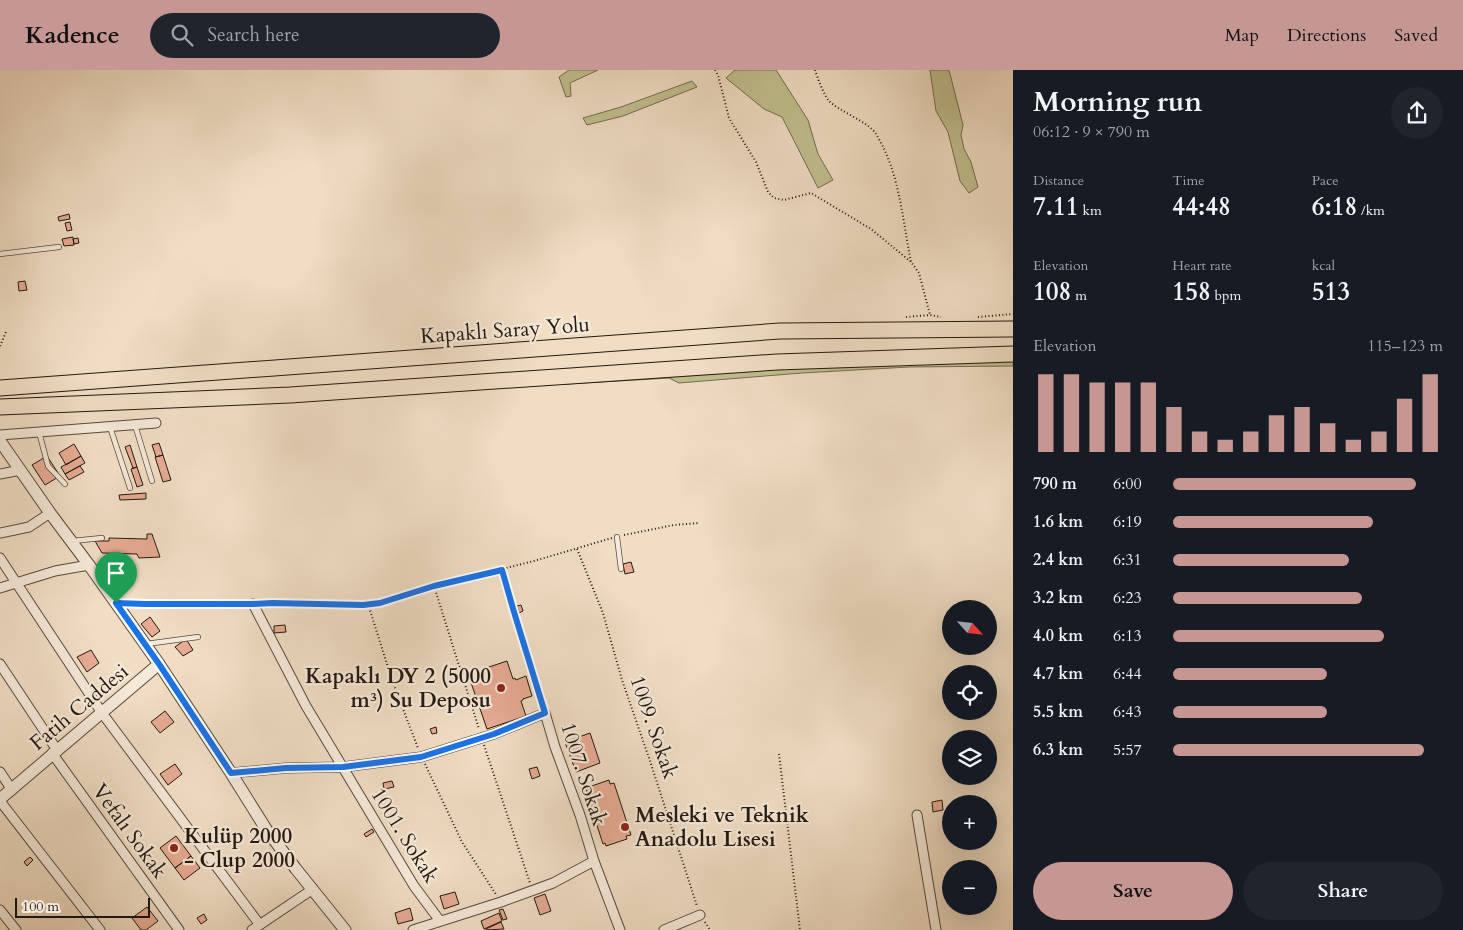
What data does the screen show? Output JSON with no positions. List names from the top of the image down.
{
  "streets": {
    "highway": ["Kapaklı Saray Yolu"],
    "street": [
      "Fatih Caddesi",
      "1007. Sokak",
      "Vefalı Sokak",
      "1001. Sokak"
    ],
    "path": ["1009. Sokak"]
  },
  "crossings": [
    ["Fatih Caddesi", "Vefalı Sokak"]
  ],
  "places": ["Kapaklı DY 2 (5000 m³) Su Deposu", "Mesleki ve Teknik Anadolu Lisesi", "Kulüp 2000 - Clup 2000"],
  "scale_bar": "100 m",
  "north": "bottom right",
  "page": {
    "header": "Kadence",
    "search": "Search here",
    "nav": ["Map", "Directions", "Saved"],
    "heading": ["Morning run", "06:12 · 9 × 790 m"],
    "stats": [
      ["Distance", "7.11 km"],
      ["Time", "44:48"],
      ["Pace", "6:18 /km"],
      ["Elevation", "108 m"],
      ["Heart rate", "158 bpm"],
      ["kcal", "513"]
    ],
    "chart": ["Elevation", "115–123 m"],
    "list": [
      {
        "name": "790 m",
        "note": "6:00"
      },
      {
        "name": "1.6 km",
        "note": "6:19"
      },
      {
        "name": "2.4 km",
        "note": "6:31"
      },
      {
        "name": "3.2 km",
        "note": "6:23"
      },
      {
        "name": "4.0 km",
        "note": "6:13"
      },
      {
        "name": "4.7 km",
        "note": "6:44"
      },
      {
        "name": "5.5 km",
        "note": "6:43"
      },
      {
        "name": "6.3 km",
        "note": "5:57"
      }
    ],
    "map_buttons": ["+", "−"],
    "buttons": ["Save", "Share"],
    "scale": "100 m"
  }
}
